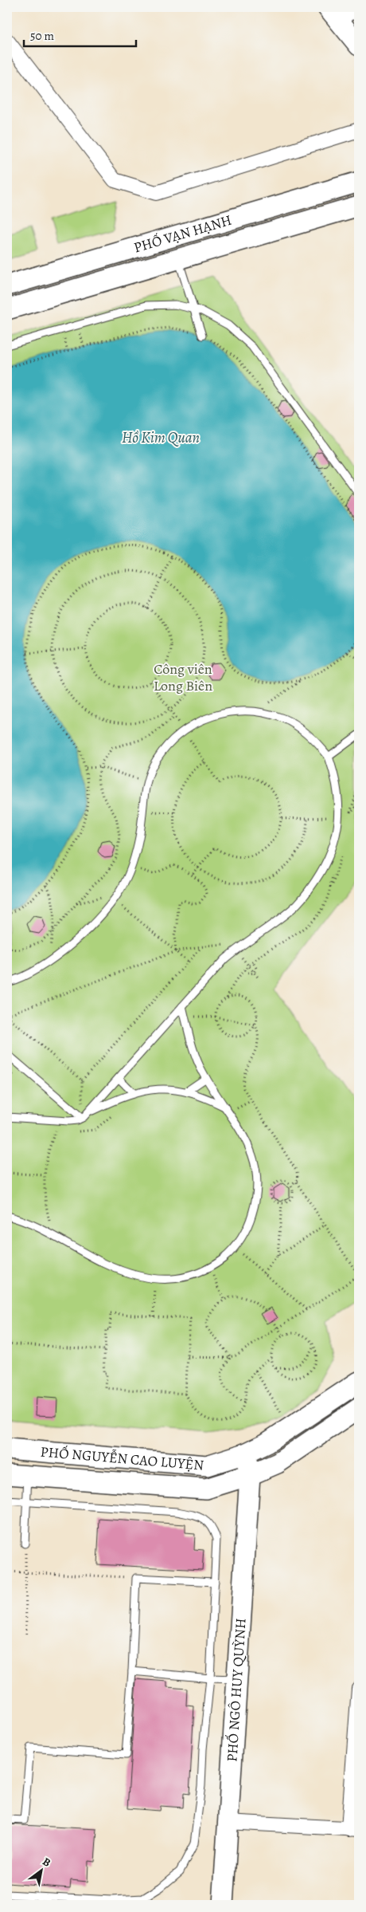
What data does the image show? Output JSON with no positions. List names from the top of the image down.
{
  "streets": {
    "street": ["PHỐ VẠN HẠNH", "PHỐ NGUYỄN CAO LUYỆN", "PHỐ NGÔ HUY QUỲNH"]
  },
  "crossings": [
    ["PHỐ NGUYỄN CAO LUYỆN", "PHỐ NGÔ HUY QUỲNH"]
  ],
  "water": ["Hồ Kim Quan"],
  "parks": ["Công viên Long Biên"],
  "scale_bar": "50 m",
  "north": "top right"
}
